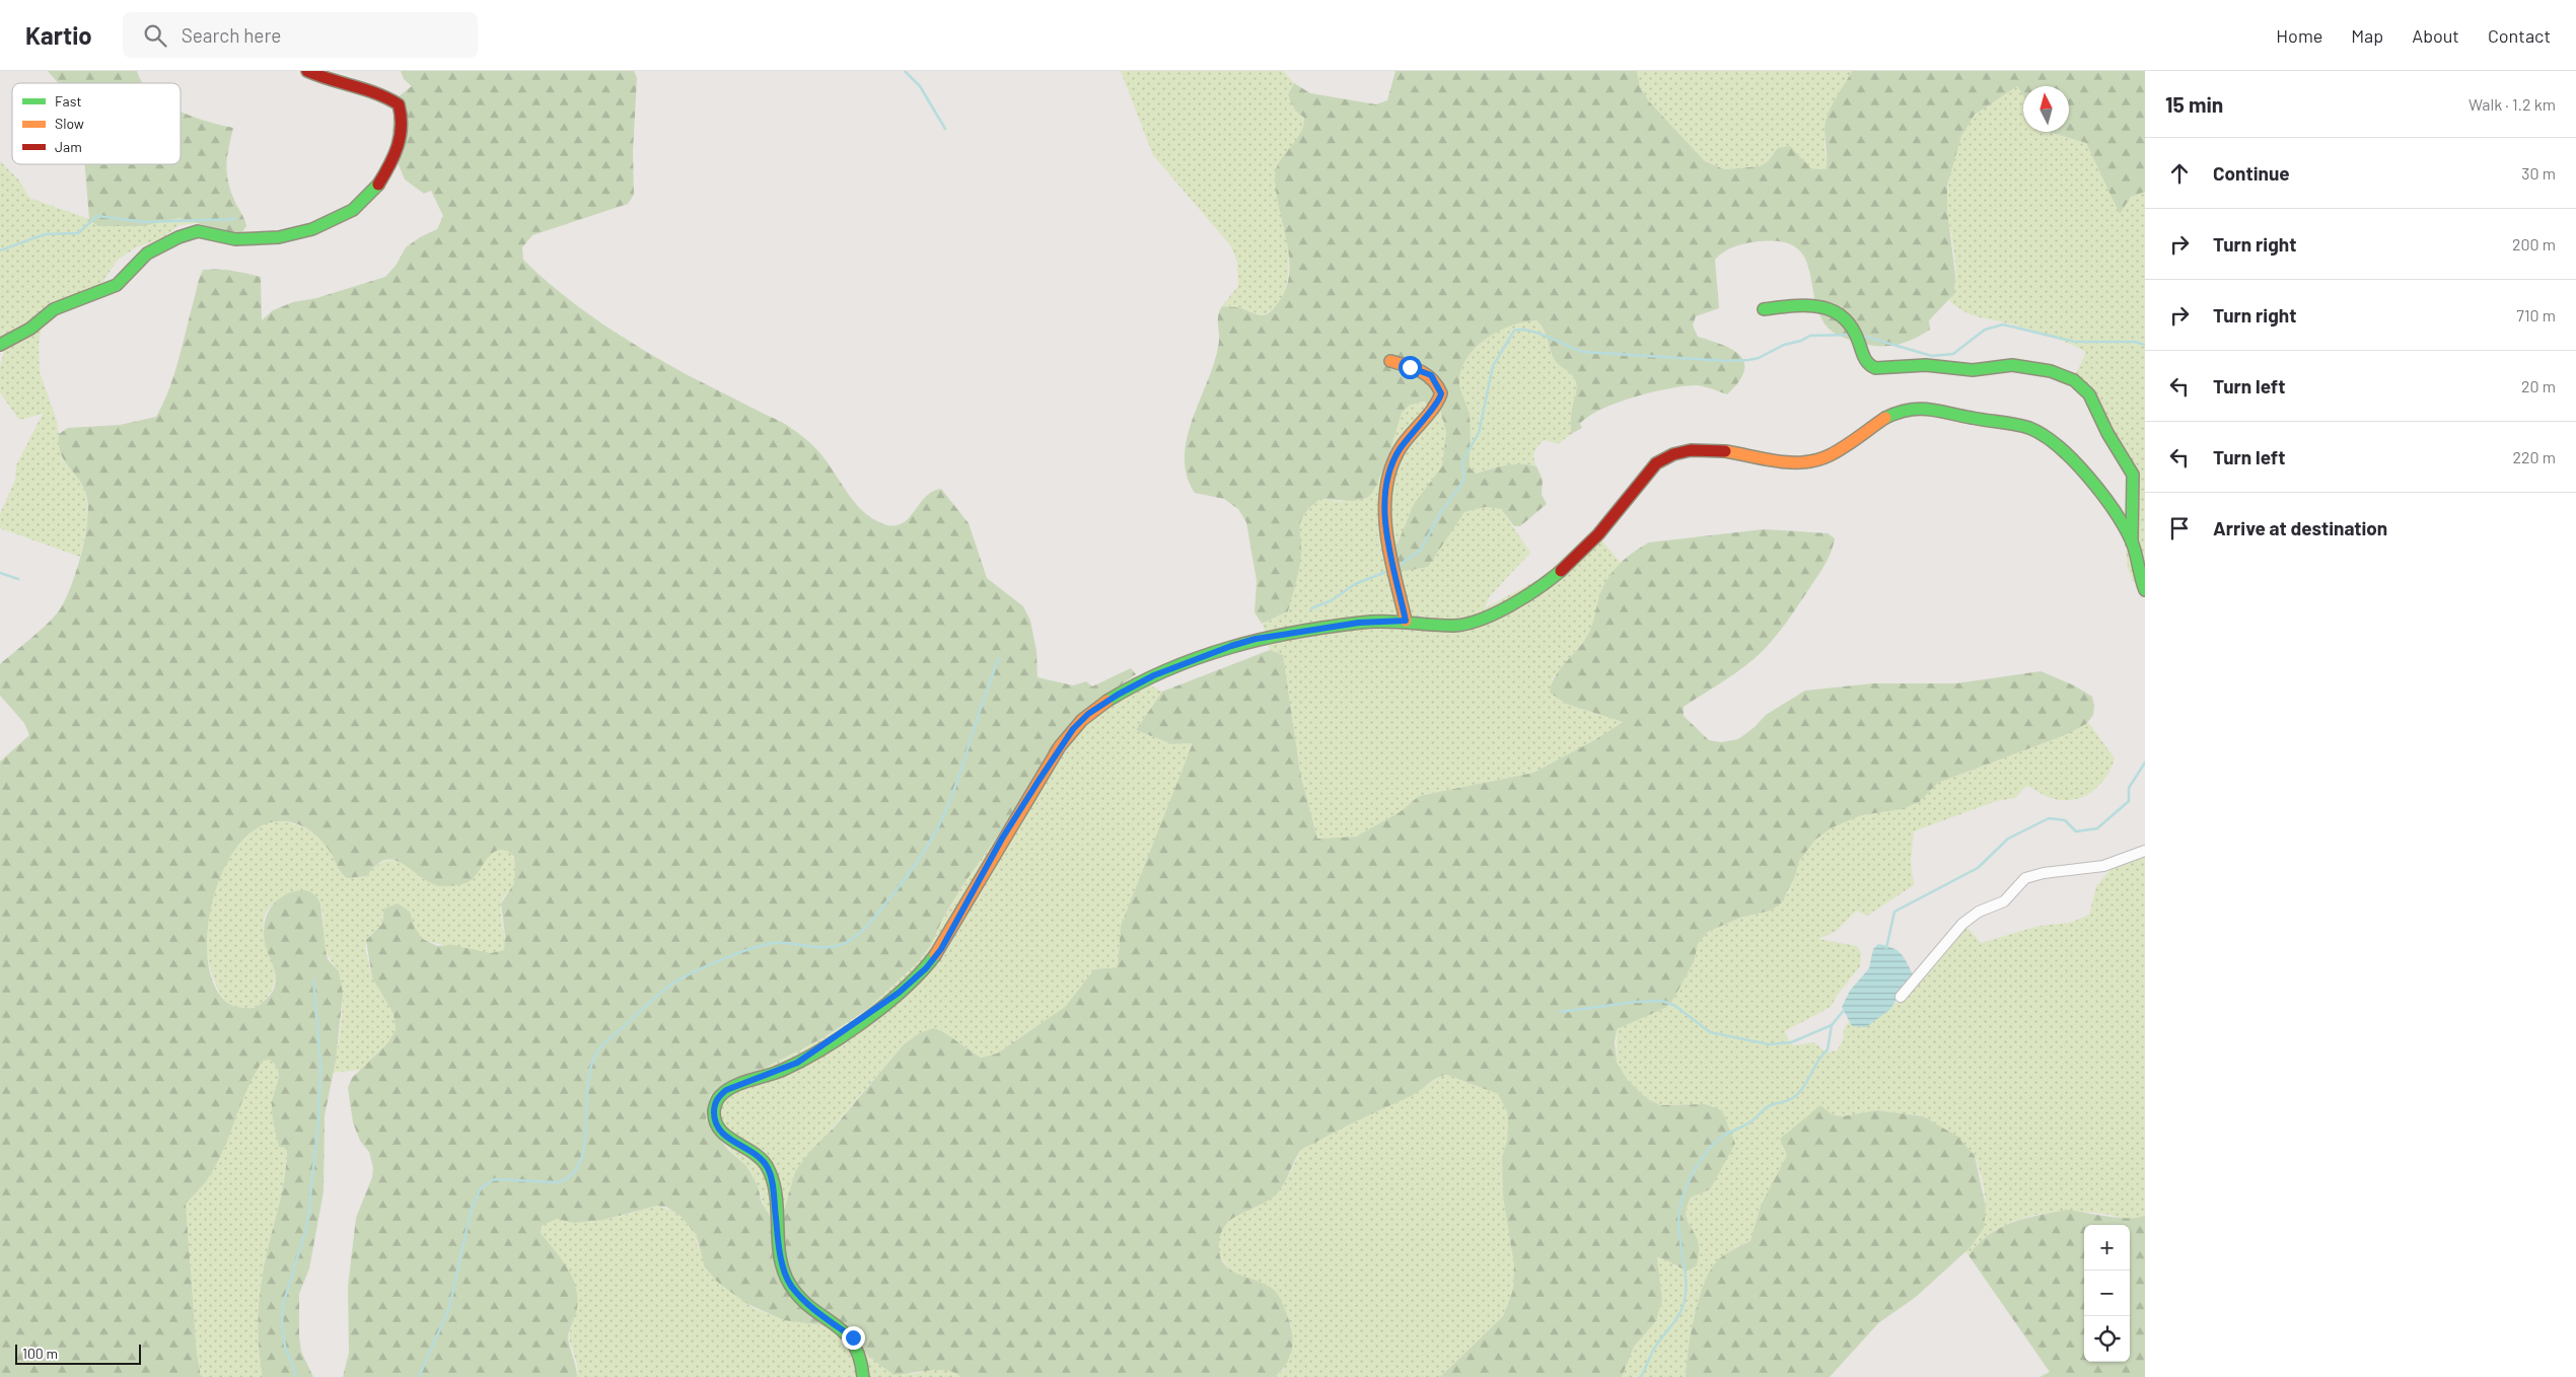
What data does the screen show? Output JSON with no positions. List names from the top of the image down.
{
  "legend": ["Fast", "Slow", "Jam"],
  "scale_bar": "100 m",
  "north": "top",
  "page": {
    "header": "Kartio",
    "search": "Search here",
    "nav": [
      "Home",
      "Map",
      "About",
      "Contact"
    ],
    "heading": ["15 min", "Walk · 1.2 km"],
    "list": [
      ["Continue", "30 m"],
      ["Turn right", "200 m"],
      ["Turn right", "710 m"],
      ["Turn left", "20 m"],
      ["Turn left", "220 m"],
      "Arrive at destination"
    ],
    "map_buttons": ["+", "−"],
    "scale": "100 m"
  }
}
